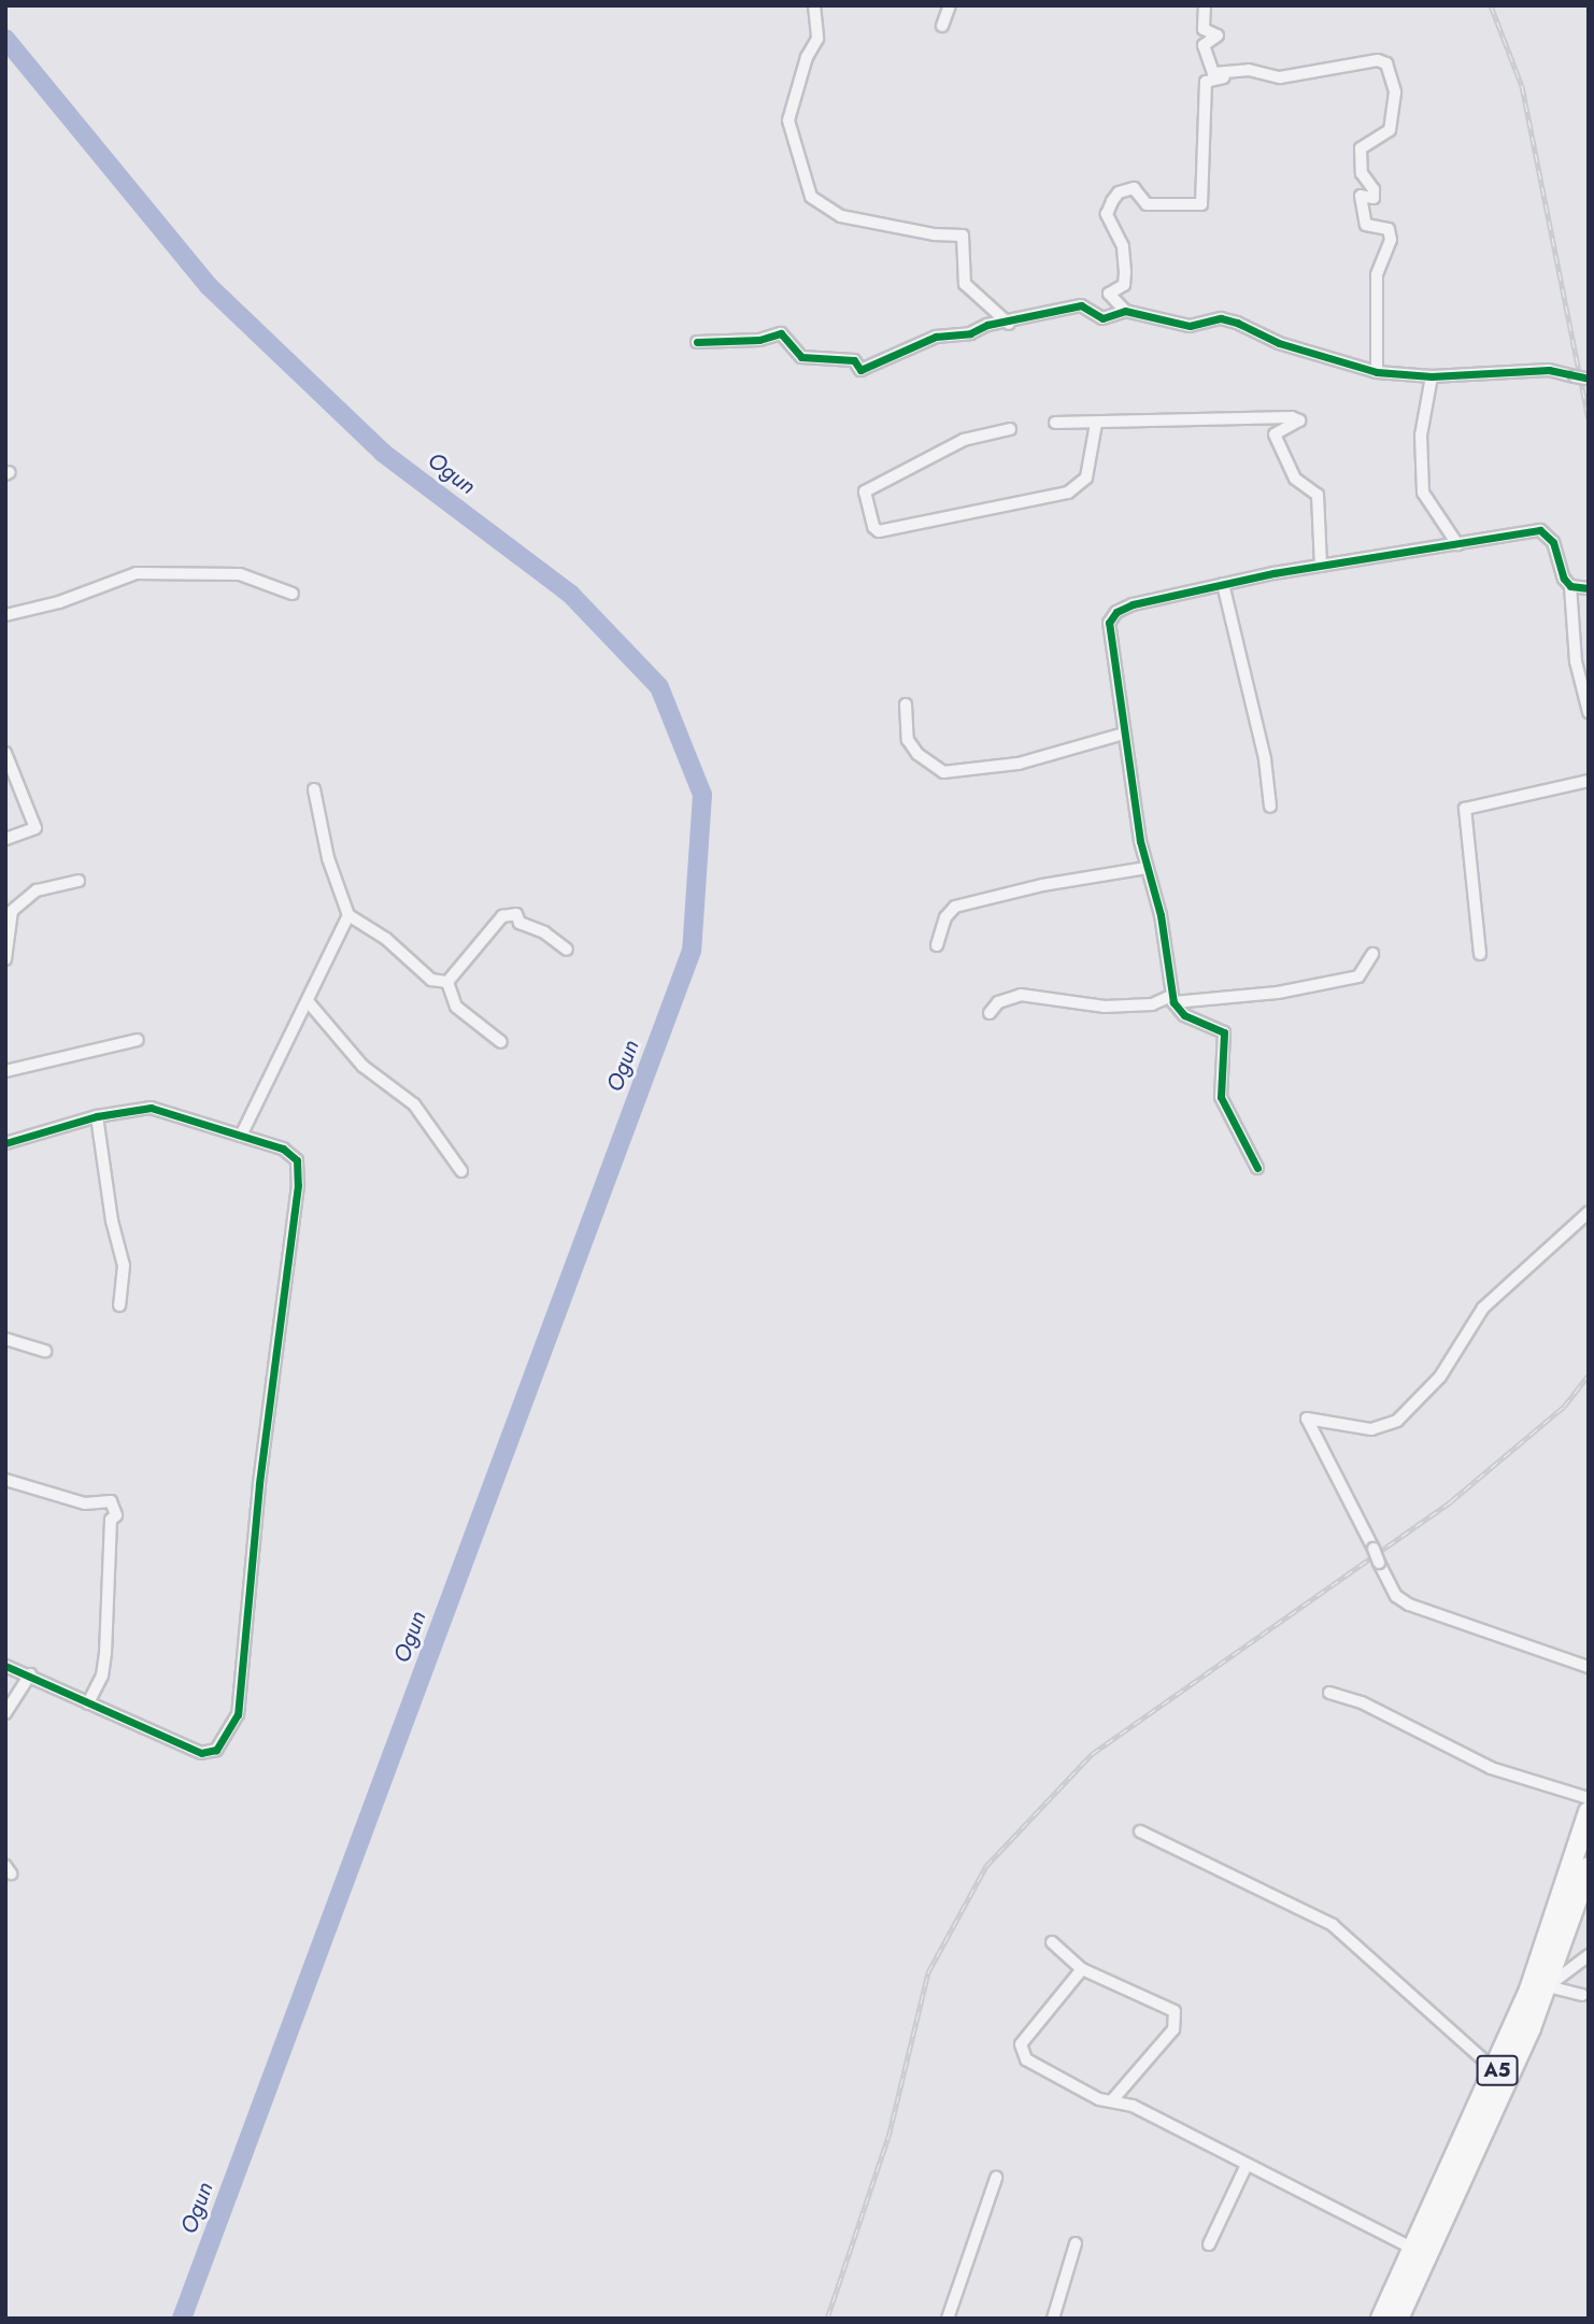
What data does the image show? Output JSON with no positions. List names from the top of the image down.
{
  "streets": {
    "highway": ["A5"]
  },
  "water": ["Ogun"]
}
